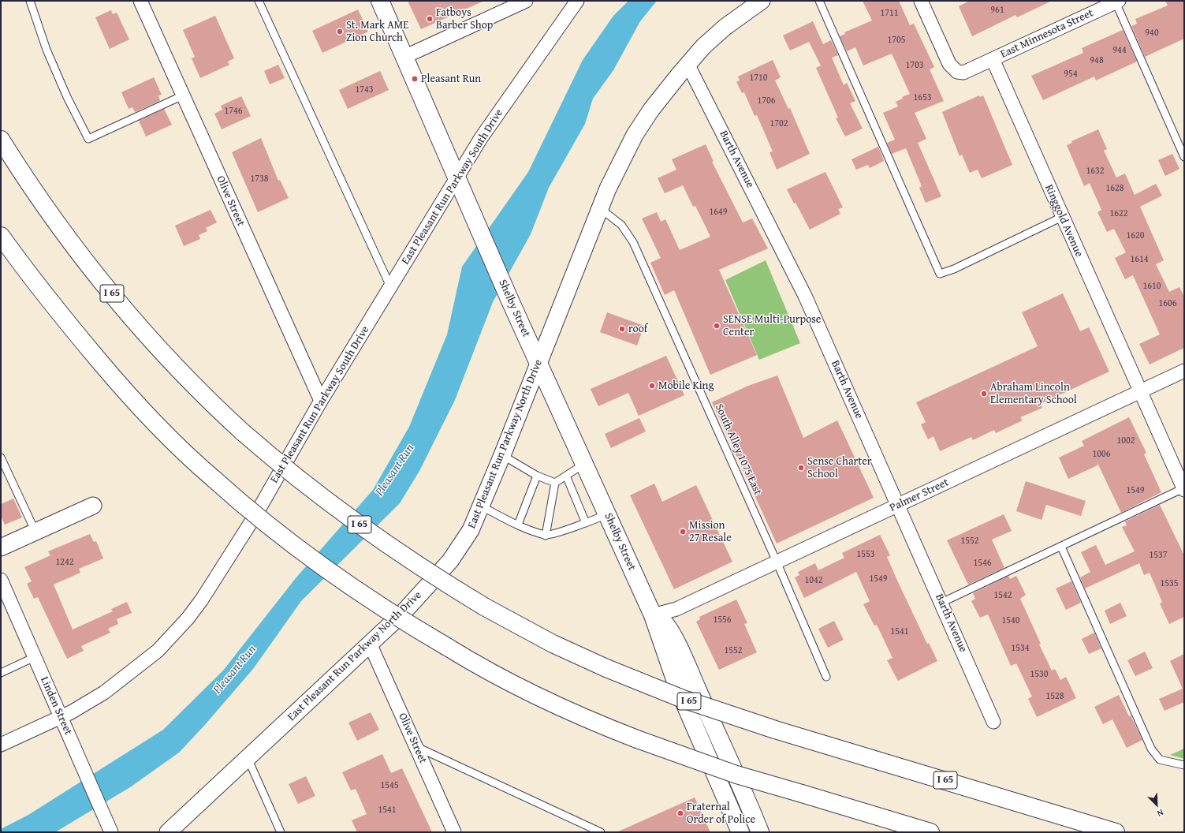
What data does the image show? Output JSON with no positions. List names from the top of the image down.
{
  "streets": {
    "main road": ["I 65", "Shelby Street"],
    "street": [
      "East Minnesota Street",
      "Barth Avenue",
      "East Pleasant Run Parkway South Drive",
      "Olive Street",
      "Ringgold Avenue",
      "East Pleasant Run Parkway North Drive",
      "Palmer Street",
      "Linden Street"
    ],
    "lane": ["South Alley 1075 East"]
  },
  "crossings": [
    ["East Minnesota Street", "Ringgold Avenue"],
    ["Barth Avenue", "East Pleasant Run Parkway North Drive"],
    ["Barth Avenue", "Palmer Street"],
    ["East Pleasant Run Parkway South Drive", "Olive Street"],
    ["East Pleasant Run Parkway South Drive", "Shelby Street"],
    ["East Pleasant Run Parkway South Drive", "Linden Street"],
    ["Olive Street", "East Pleasant Run Parkway North Drive"],
    ["Ringgold Avenue", "Palmer Street"],
    ["Shelby Street", "East Pleasant Run Parkway North Drive"],
    ["Shelby Street", "Palmer Street"],
    ["East Pleasant Run Parkway North Drive", "South Alley 1075 East"],
    ["South Alley 1075 East", "Palmer Street"]
  ],
  "water": ["Pleasant Run"],
  "places": [
    "Fatboys Barber Shop",
    "St. Mark AME Zion Church",
    "Pleasant Run",
    "SENSE Multi-Purpose Center",
    "roof",
    "Mobile King",
    "Abraham Lincoln Elementary School",
    "Sense Charter School",
    "Mission 27 Resale",
    "Fraternal Order of Police"
  ],
  "house_numbers": [
    "961",
    "1711",
    "940",
    "1705",
    "944",
    "948",
    "1703",
    "954",
    "1710",
    "1743",
    "1653",
    "1706",
    "1746",
    "1702",
    "1632",
    "1738",
    "1628",
    "1649",
    "1622",
    "1620",
    "1614",
    "1610",
    "1606",
    "1002",
    "1006",
    "1549",
    "1552",
    "1553",
    "1537",
    "1242",
    "1546",
    "1549",
    "1042",
    "1535",
    "1542",
    "1556",
    "1540",
    "1541",
    "1534",
    "1552",
    "1530",
    "1528",
    "1545",
    "1541"
  ],
  "north": "bottom right"
}
